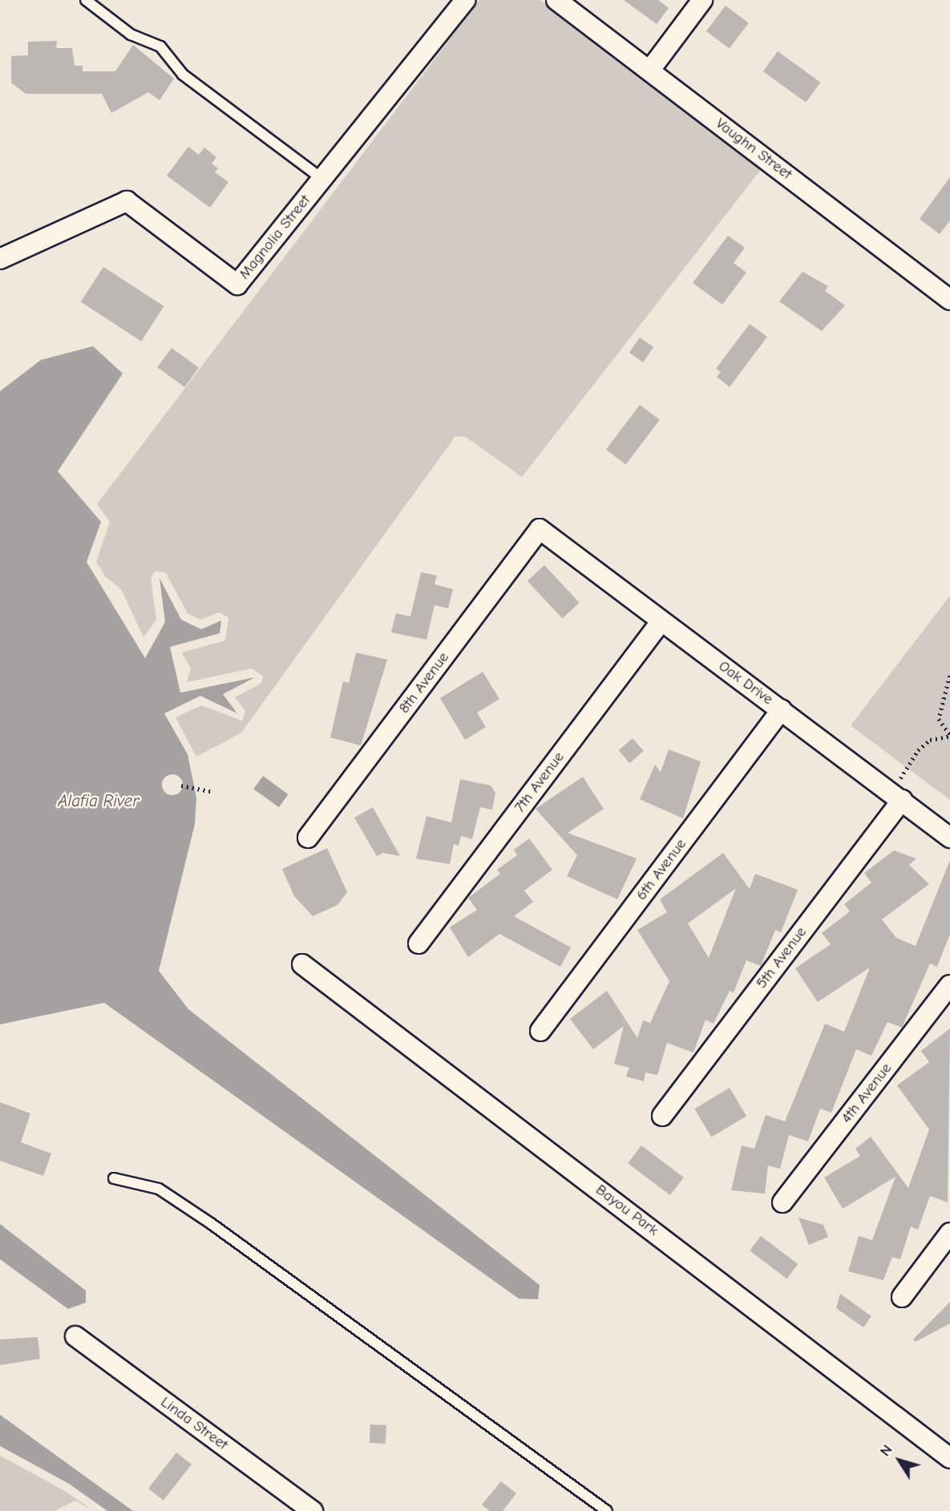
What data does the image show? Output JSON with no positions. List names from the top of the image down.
{
  "streets": {
    "street": [
      "Vaughn Street",
      "Magnolia Street",
      "8th Avenue",
      "Oak Drive",
      "7th Avenue",
      "6th Avenue",
      "5th Avenue",
      "4th Avenue",
      "Bayou Park",
      "Linda Street"
    ]
  },
  "crossings": [
    ["8th Avenue", "Oak Drive"],
    ["Oak Drive", "7th Avenue"],
    ["Oak Drive", "6th Avenue"],
    ["Oak Drive", "5th Avenue"]
  ],
  "water": ["Alafia River"],
  "north": "top left"
}
